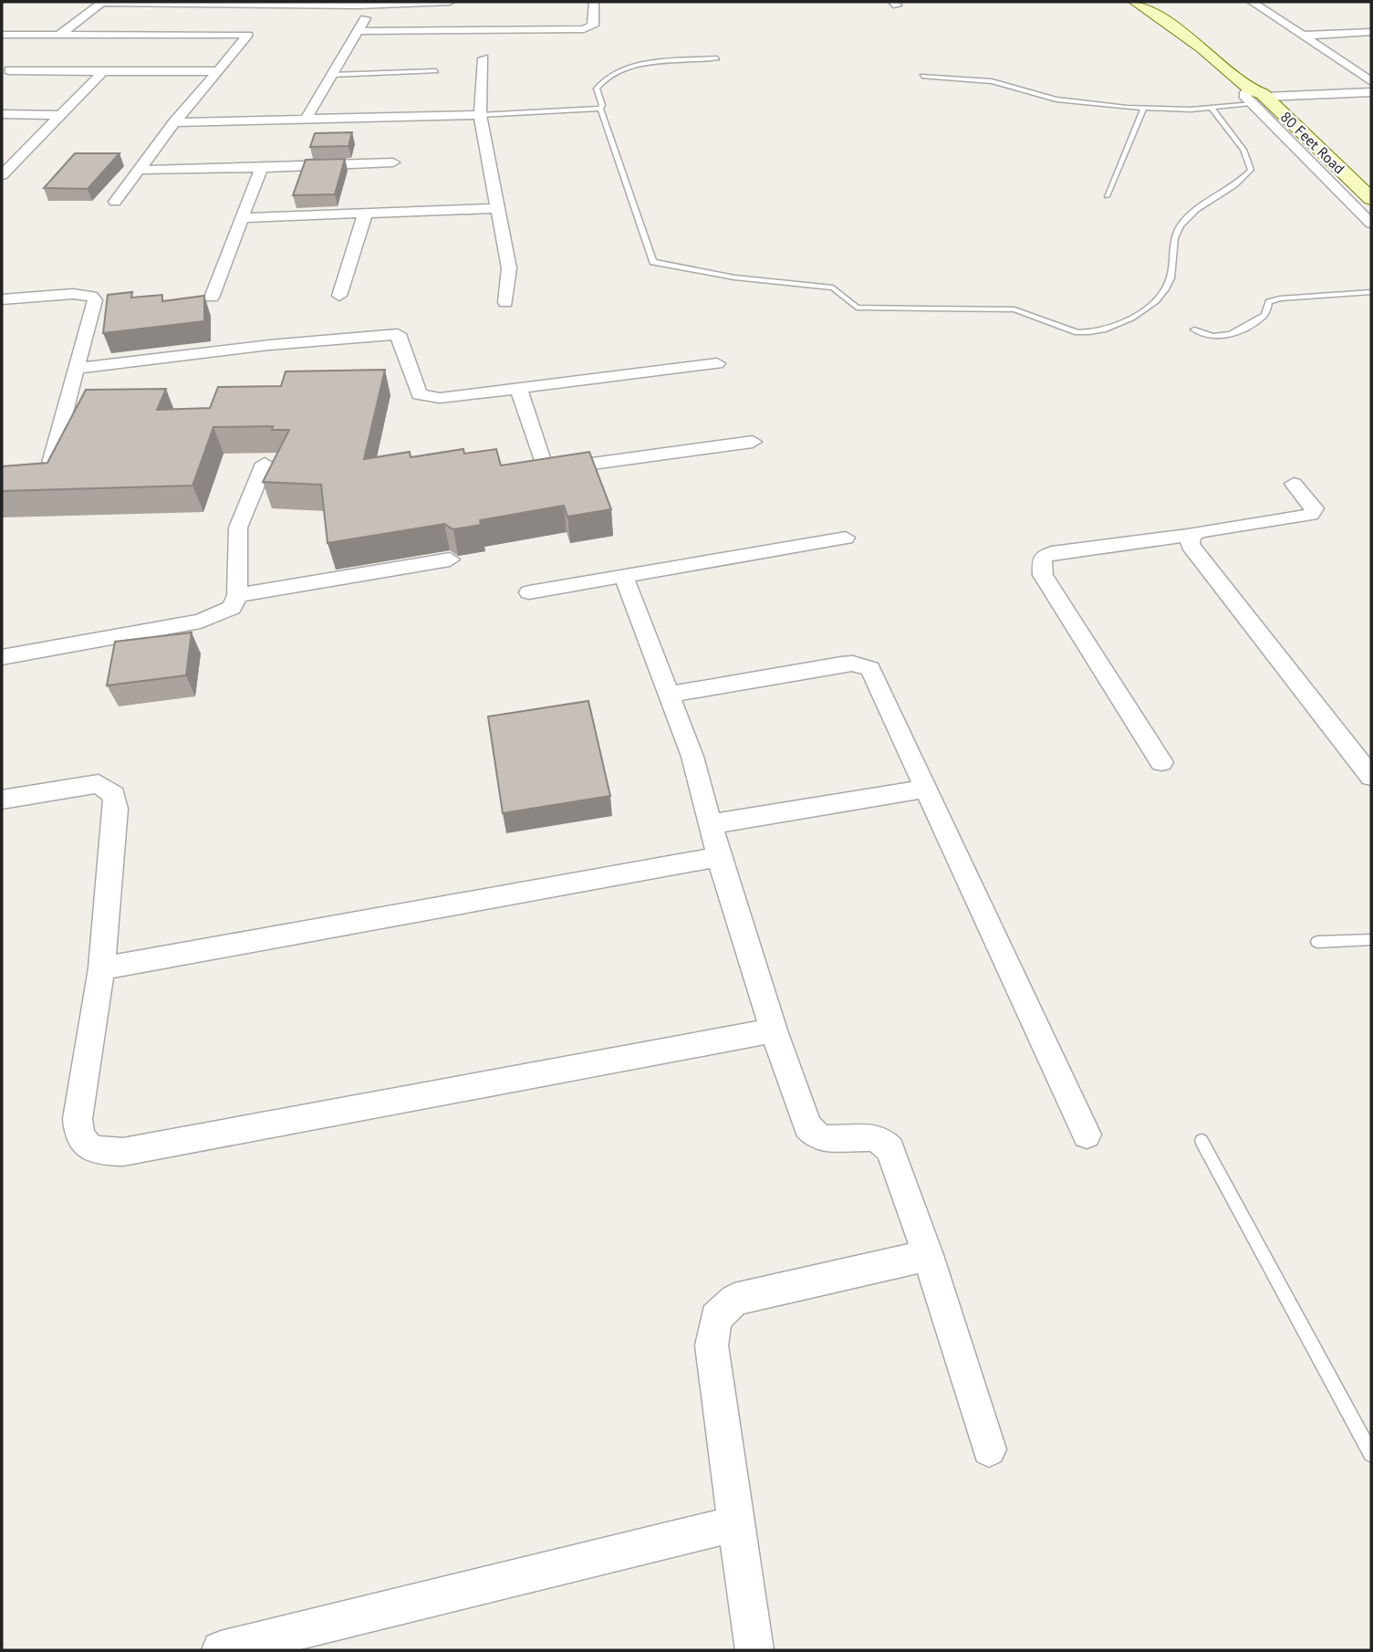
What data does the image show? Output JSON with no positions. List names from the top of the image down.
{
  "streets": {
    "street": ["80 Feet Road"]
  }
}
